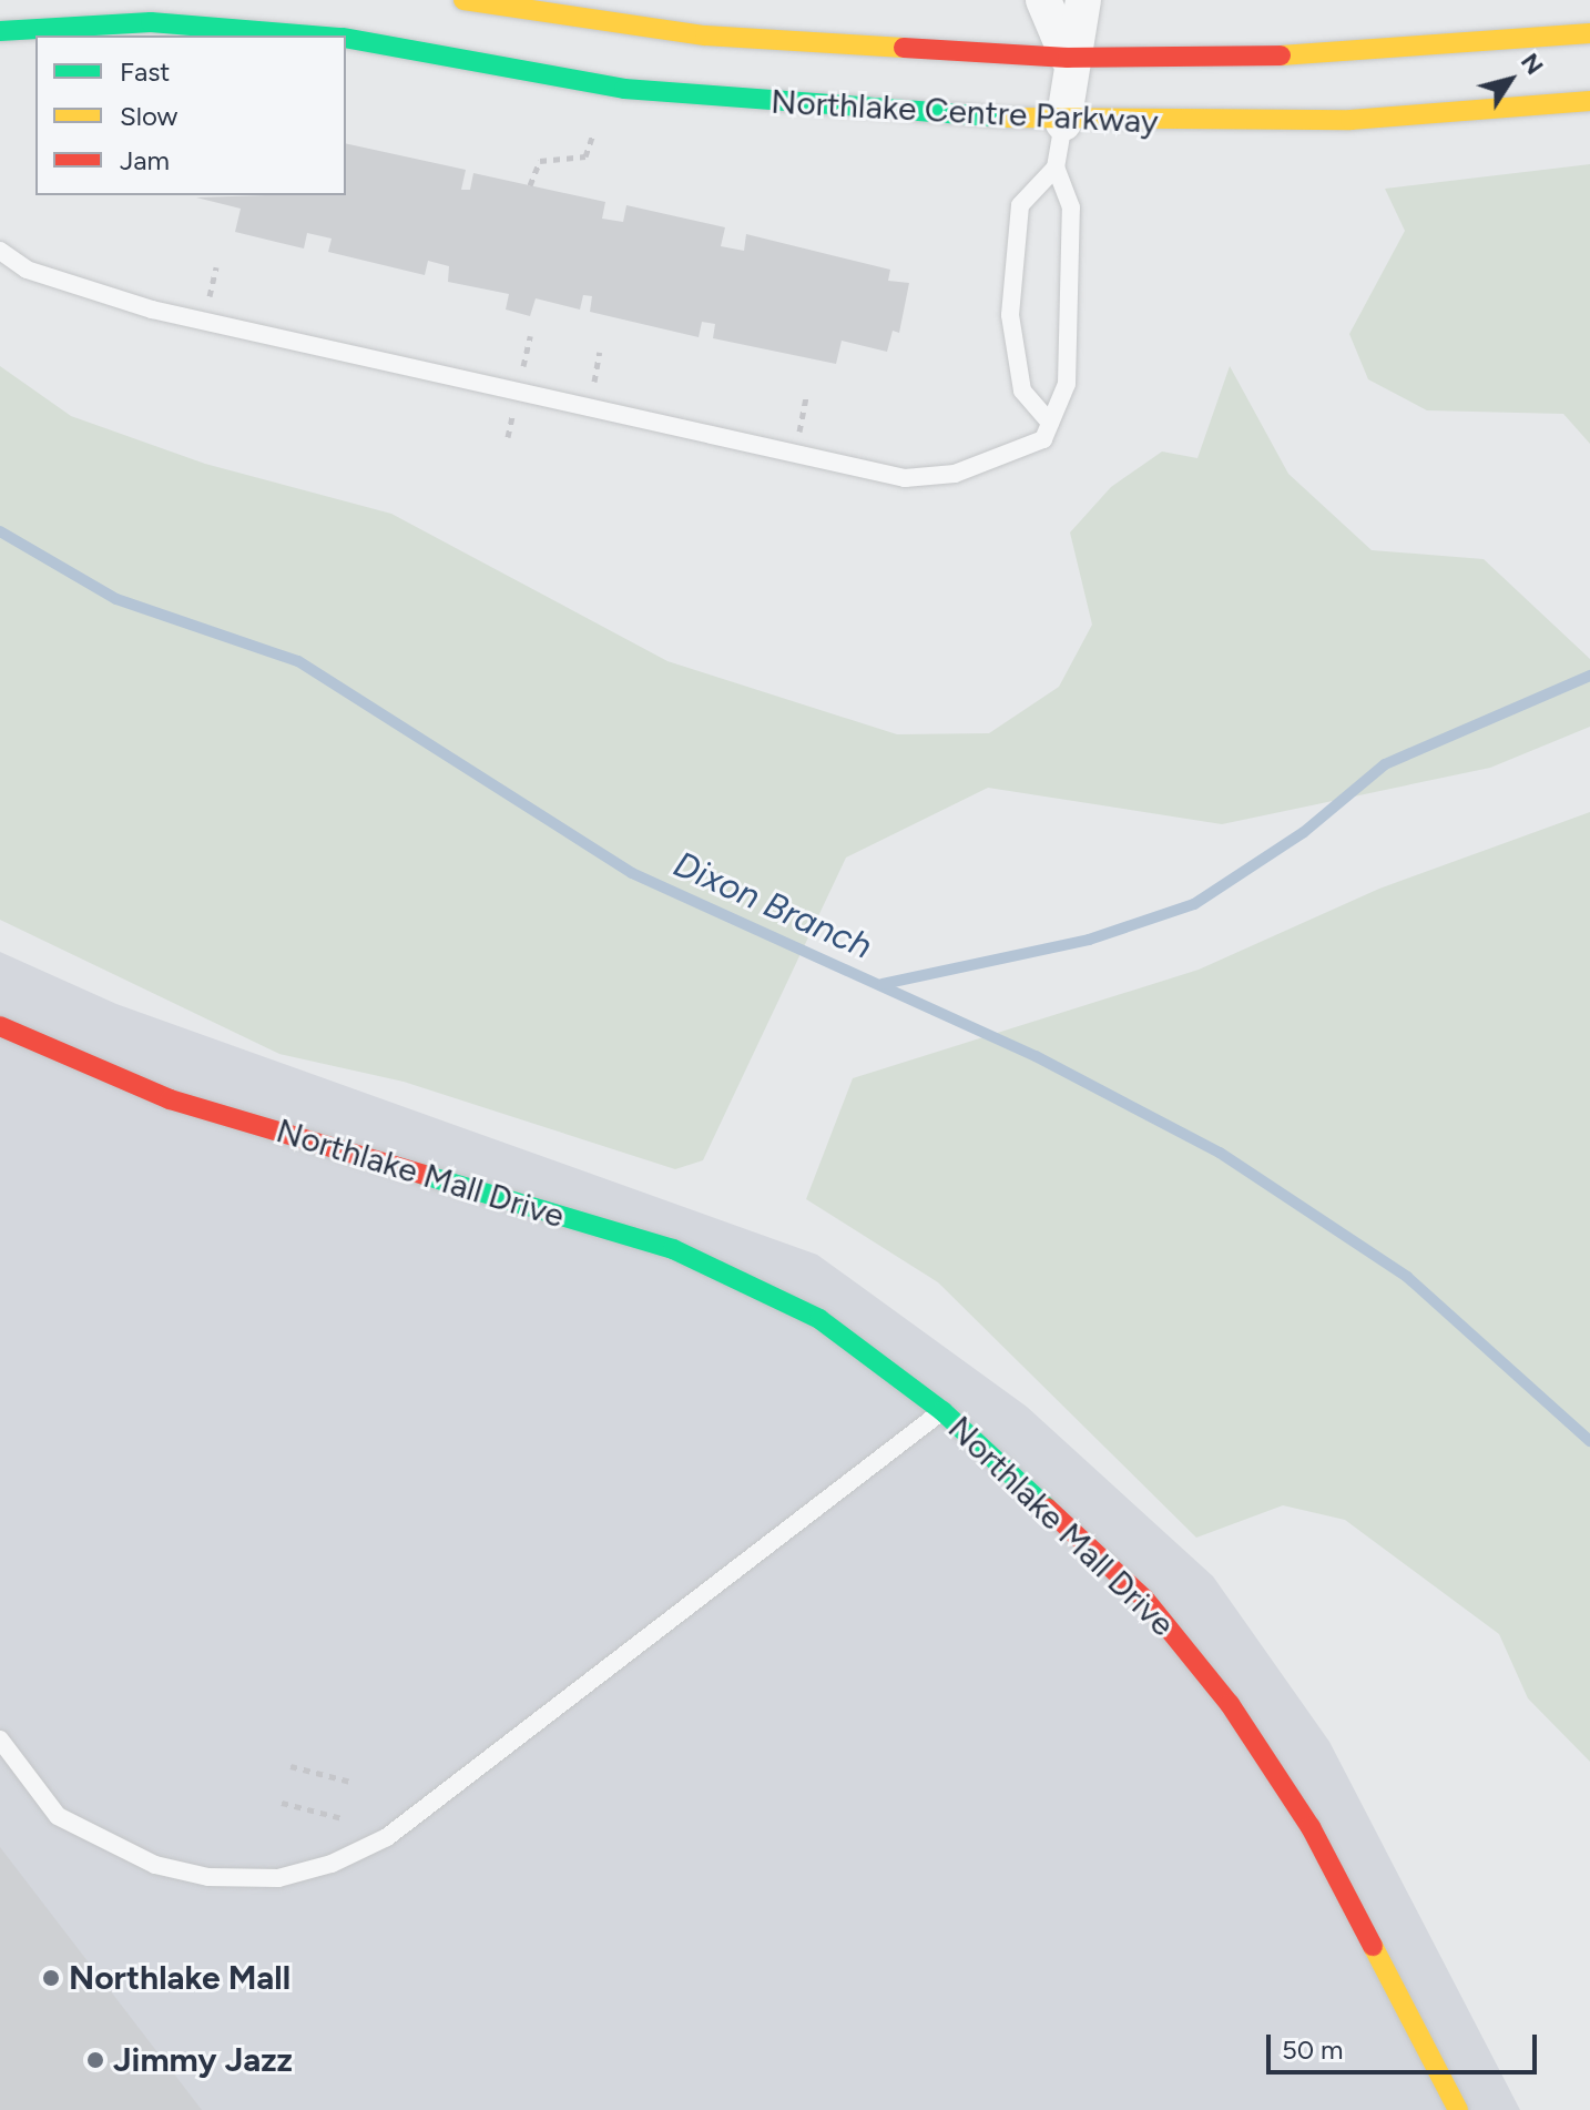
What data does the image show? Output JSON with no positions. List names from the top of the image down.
{
  "streets": {
    "main road": ["Northlake Centre Parkway", "Northlake Mall Drive"]
  },
  "water": ["Dixon Branch"],
  "places": ["Northlake Mall", "Jimmy Jazz"],
  "legend": ["Fast", "Slow", "Jam"],
  "scale_bar": "50 m",
  "north": "top right"
}
